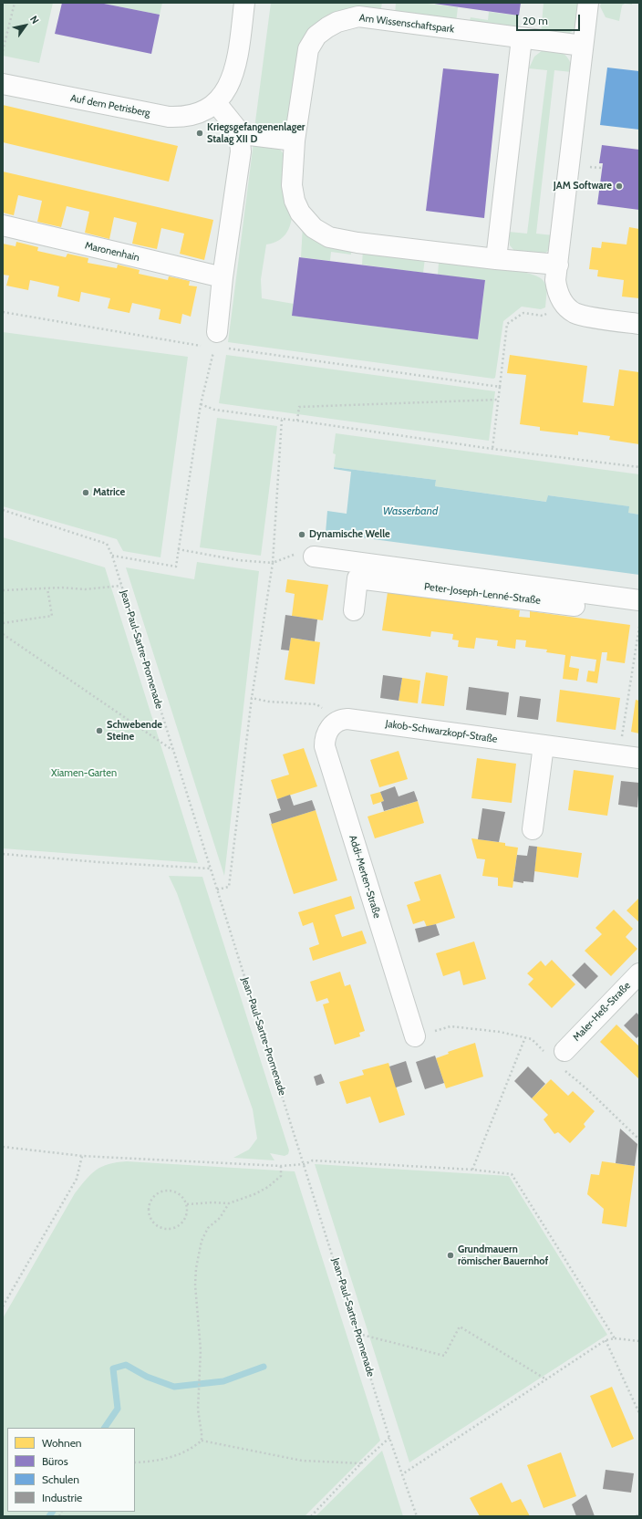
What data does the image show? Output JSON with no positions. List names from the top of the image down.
{
  "streets": {
    "street": [
      "Am Wissenschaftspark",
      "Auf dem Petrisberg",
      "Maronenhain",
      "Peter-Joseph-Lenné-Straße",
      "Jakob-Schwarzkopf-Straße",
      "Addi-Merten-Straße",
      "Maler-Heß-Straße"
    ],
    "path": ["Jean-Paul-Sartre-Promenade"]
  },
  "crossings": [
    ["Jakob-Schwarzkopf-Straße", "Addi-Merten-Straße"]
  ],
  "water": ["Wasserband"],
  "parks": ["Xiamen-Garten"],
  "places": [
    "Kriegsgefangenenlager Stalag XII D",
    "JAM Software",
    "Matrice",
    "Dynamische Welle",
    "Schwebende Steine",
    "Grundmauern römischer Bauernhof"
  ],
  "legend": [
    "Wohnen",
    "Büros",
    "Schulen",
    "Industrie"
  ],
  "scale_bar": "20 m",
  "north": "top right"
}
